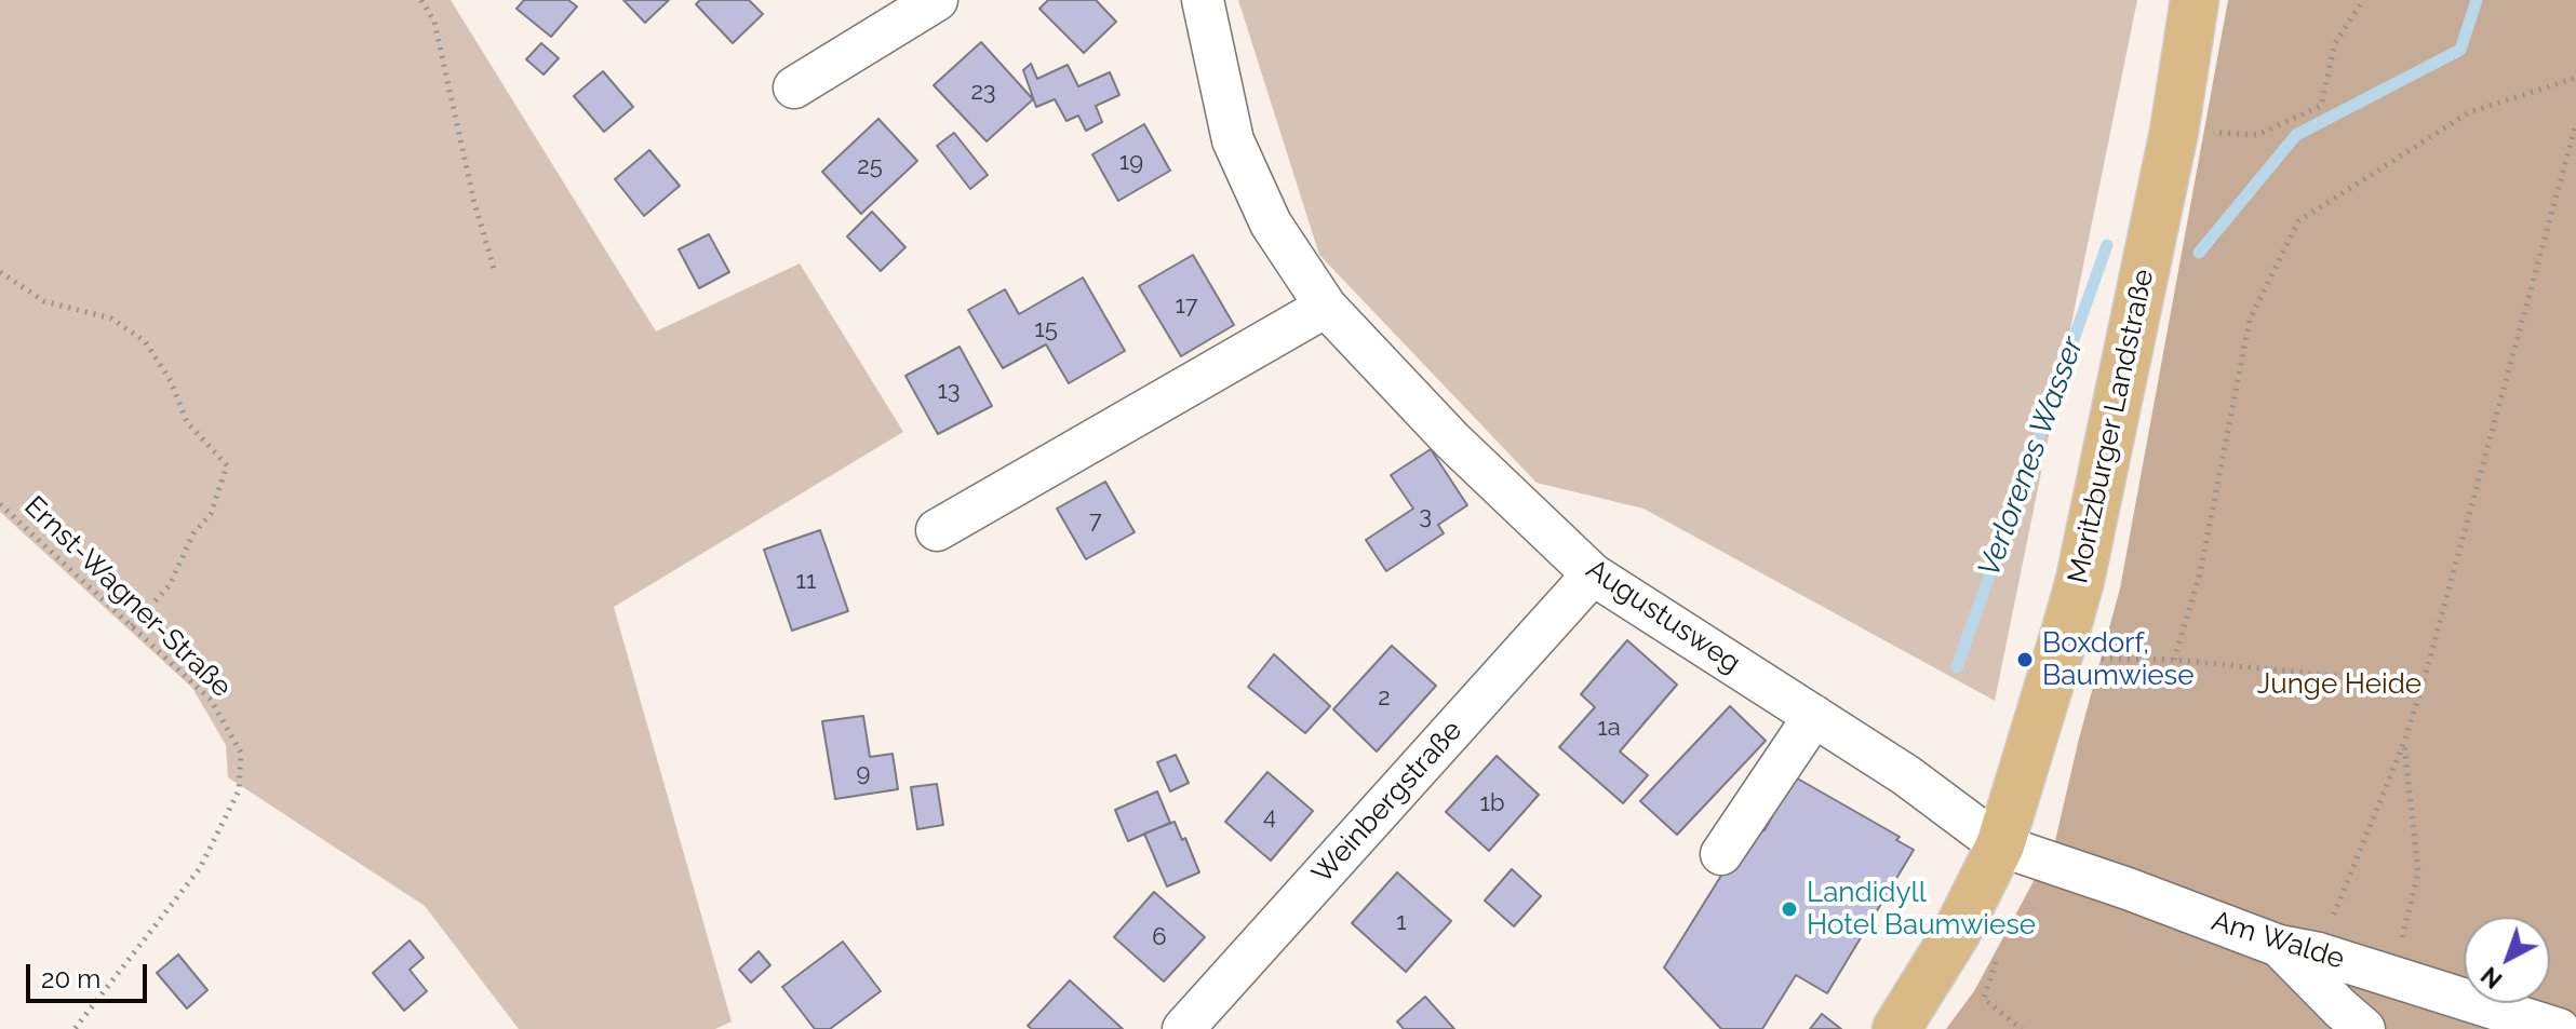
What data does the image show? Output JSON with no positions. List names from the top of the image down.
{
  "streets": {
    "main road": ["Moritzburger Landstraße"],
    "street": ["Augustusweg", "Weinbergstraße", "Am Walde"],
    "path": ["Ernst-Wagner-Straße"]
  },
  "crossings": [
    ["Moritzburger Landstraße", "Augustusweg"],
    ["Moritzburger Landstraße", "Am Walde"],
    ["Augustusweg", "Weinbergstraße"],
    ["Augustusweg", "Am Walde"]
  ],
  "water": ["Verlorenes Wasser"],
  "parks": ["Junge Heide"],
  "places": ["Boxdorf, Baumwiese", "Landidyll Hotel Baumwiese"],
  "house_numbers": [
    "23",
    "19",
    "25",
    "17",
    "15",
    "13",
    "3",
    "7",
    "11",
    "2",
    "1a",
    "9",
    "1b",
    "4",
    "1",
    "6"
  ],
  "scale_bar": "20 m",
  "north": "bottom left"
}
